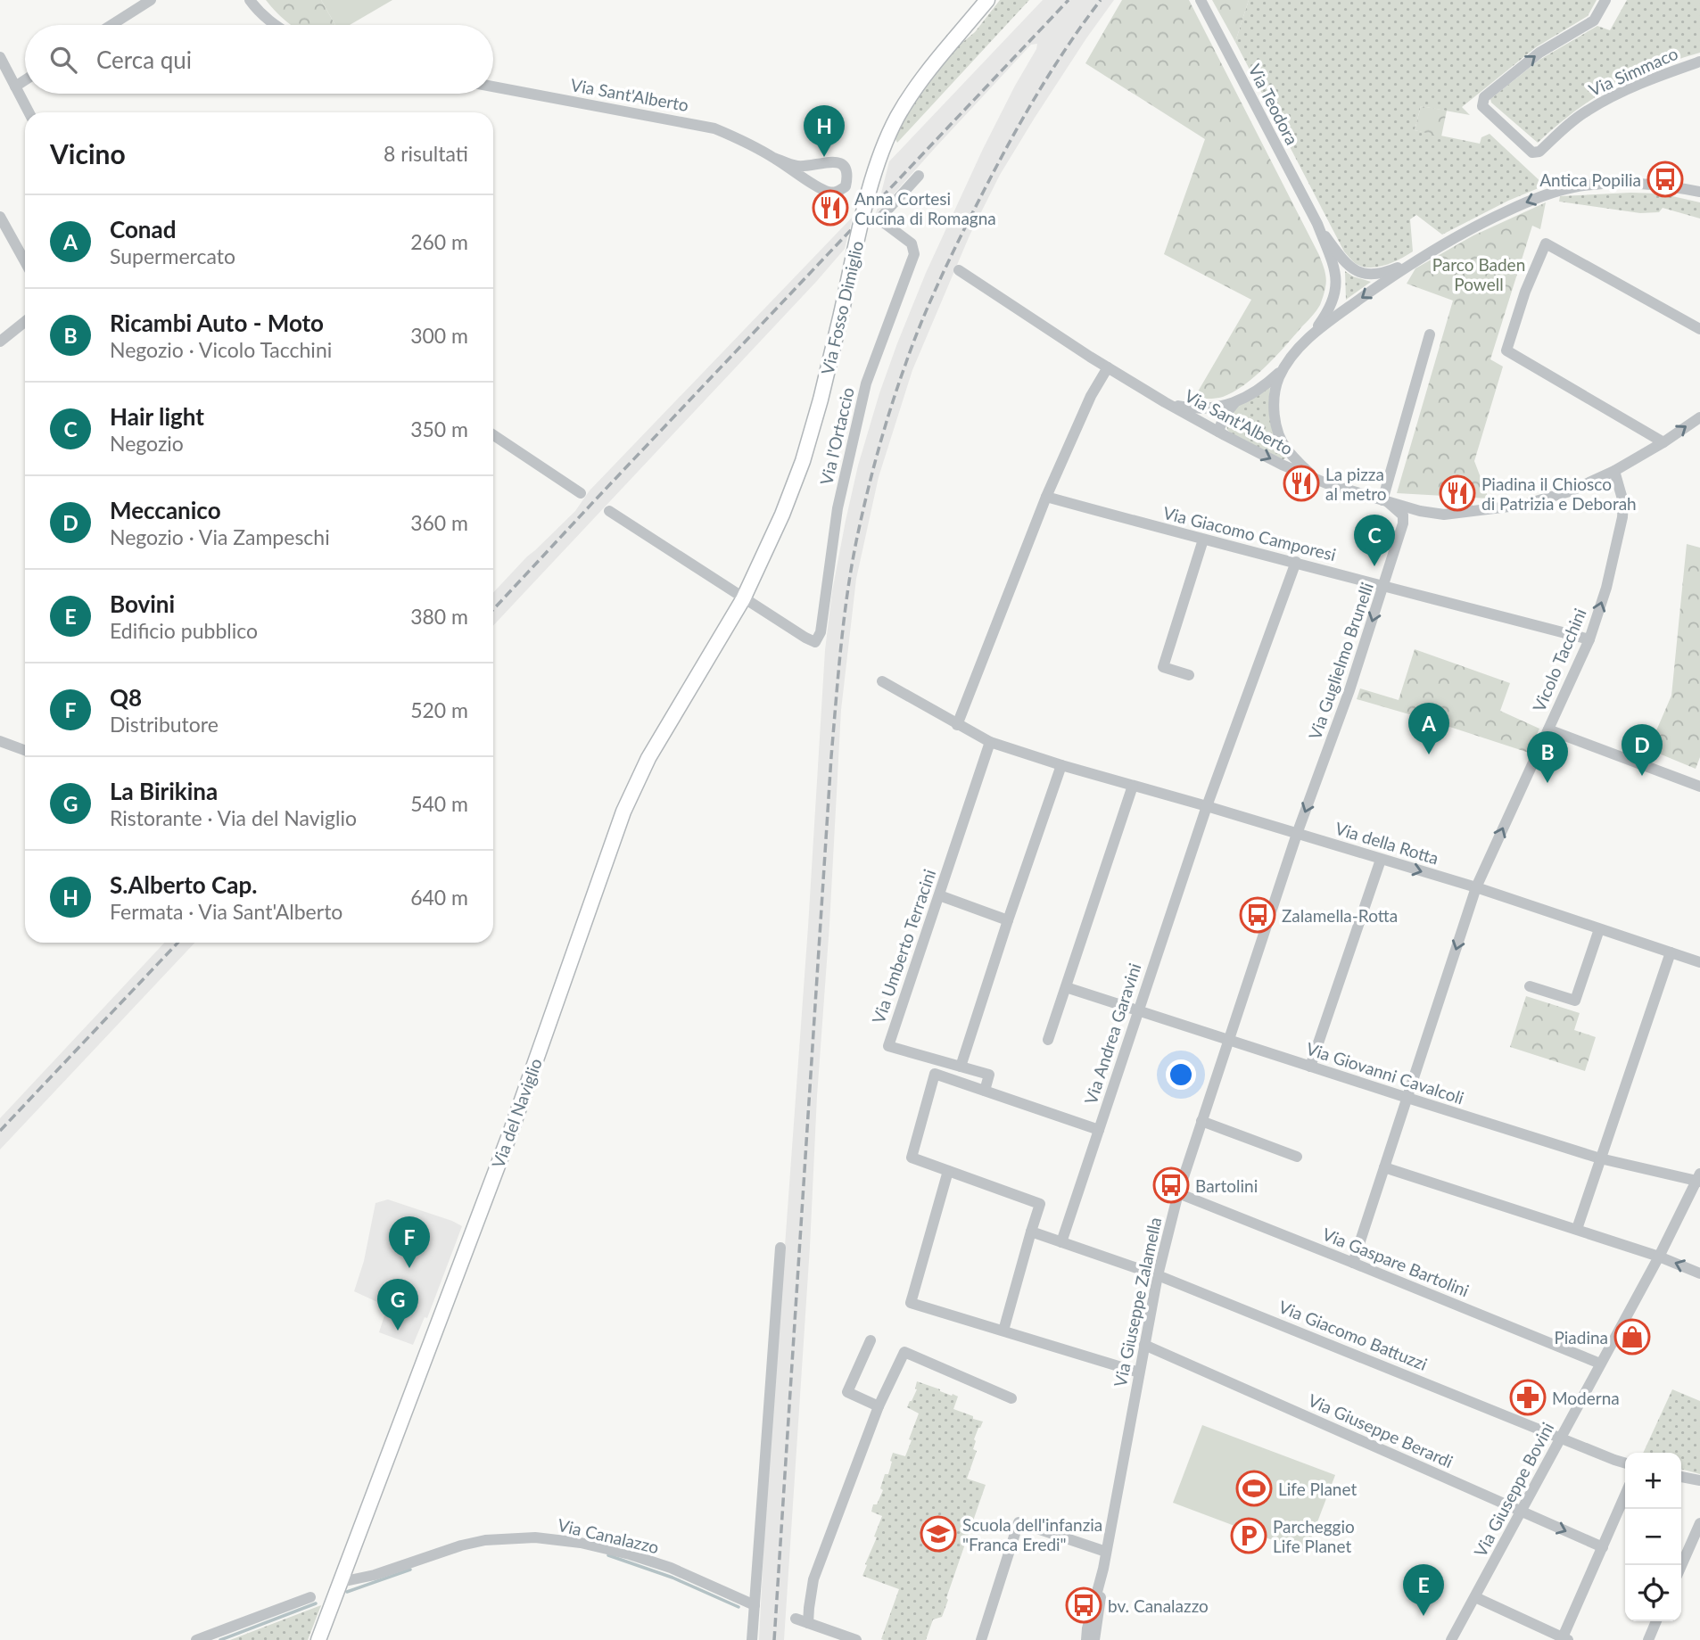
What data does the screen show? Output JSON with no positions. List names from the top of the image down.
{
  "streets": {
    "main road": ["Via Fosso Dimiglio", "Via del Naviglio"],
    "street": [
      "Via Simmaco",
      "Via Sant'Alberto",
      "Via Teodora",
      "Via l'Ortaccio",
      "Via Giacomo Camporesi",
      "Vicolo Tacchini",
      "Via Guglielmo Brunelli",
      "Via della Rotta",
      "Via Umberto Terracini",
      "Via Andrea Garavini",
      "Via Giovanni Cavalcoli",
      "Via Gaspare Bartolini",
      "Via Giuseppe Zalamella",
      "Via Giacomo Battuzzi",
      "Via Giuseppe Berardi",
      "Via Giuseppe Bovini",
      "Via Canalazzo"
    ]
  },
  "crossings": [
    ["Via Sant'Alberto", "Vicolo Tacchini"],
    ["Via Sant'Alberto", "Via Guglielmo Brunelli"],
    ["Via Fosso Dimiglio", "Via l'Ortaccio"],
    ["Via Fosso Dimiglio", "Via del Naviglio"],
    ["Via l'Ortaccio", "Via del Naviglio"],
    ["Via Giacomo Camporesi", "Vicolo Tacchini"],
    ["Via Giacomo Camporesi", "Via Guglielmo Brunelli"],
    ["Via Giacomo Camporesi", "Via Andrea Garavini"],
    ["Vicolo Tacchini", "Via della Rotta"],
    ["Vicolo Tacchini", "Via Giovanni Cavalcoli"],
    ["Vicolo Tacchini", "Via Gaspare Bartolini"],
    ["Via Guglielmo Brunelli", "Via della Rotta"],
    ["Via Guglielmo Brunelli", "Via Giuseppe Zalamella"],
    ["Via della Rotta", "Via Umberto Terracini"],
    ["Via della Rotta", "Via Andrea Garavini"],
    ["Via della Rotta", "Via Giuseppe Zalamella"],
    ["Via Andrea Garavini", "Via Giovanni Cavalcoli"],
    ["Via Andrea Garavini", "Via Giacomo Battuzzi"],
    ["Via Giovanni Cavalcoli", "Via Giuseppe Zalamella"],
    ["Via Giovanni Cavalcoli", "Via Giuseppe Bovini"],
    ["Via del Naviglio", "Via Canalazzo"],
    ["Via Gaspare Bartolini", "Via Giuseppe Zalamella"],
    ["Via Gaspare Bartolini", "Via Giuseppe Bovini"],
    ["Via Giuseppe Zalamella", "Via Giacomo Battuzzi"],
    ["Via Giuseppe Zalamella", "Via Giuseppe Berardi"],
    ["Via Giacomo Battuzzi", "Via Giuseppe Bovini"],
    ["Via Giuseppe Berardi", "Via Giuseppe Bovini"]
  ],
  "one_way": ["Via Guglielmo Brunelli"],
  "parks": ["Parco Baden Powell"],
  "places": {
    "bus stop": [
      "Antica Popilia",
      "Zalamella-Rotta",
      "Bartolini",
      "bv. Canalazzo"
    ],
    "restaurant": ["Anna Cortesi Cucina di Romagna", "La pizza al metro", "Piadina il Chiosco di Patrizia e Deborah"],
    "shop": ["Piadina"],
    "pharmacy": ["Moderna"],
    "sports": ["Life Planet"],
    "school or university": ["Scuola dell'infanzia \"Franca Eredi\""],
    "parking": ["Parcheggio Life Planet"]
  },
  "page": {
    "search": "Cerca qui",
    "pins": [
      "H",
      "C",
      "A",
      "D",
      "B",
      "F",
      "G",
      "E"
    ],
    "heading": ["Vicino", "8 risultati"],
    "list": [
      {
        "mark": "A",
        "name": "Conad",
        "note": "Supermercato",
        "value": "260 m"
      },
      {
        "mark": "B",
        "name": "Ricambi Auto - Moto",
        "note": "Negozio · Vicolo Tacchini",
        "value": "300 m"
      },
      {
        "mark": "C",
        "name": "Hair light",
        "note": "Negozio",
        "value": "350 m"
      },
      {
        "mark": "D",
        "name": "Meccanico",
        "note": "Negozio · Via Zampeschi",
        "value": "360 m"
      },
      {
        "mark": "E",
        "name": "Bovini",
        "note": "Edificio pubblico",
        "value": "380 m"
      },
      {
        "mark": "F",
        "name": "Q8",
        "note": "Distributore",
        "value": "520 m"
      },
      {
        "mark": "G",
        "name": "La Birikina",
        "note": "Ristorante · Via del Naviglio",
        "value": "540 m"
      },
      {
        "mark": "H",
        "name": "S.Alberto Cap.",
        "note": "Fermata · Via Sant'Alberto",
        "value": "640 m"
      }
    ],
    "map_buttons": ["+", "−"]
  }
}
